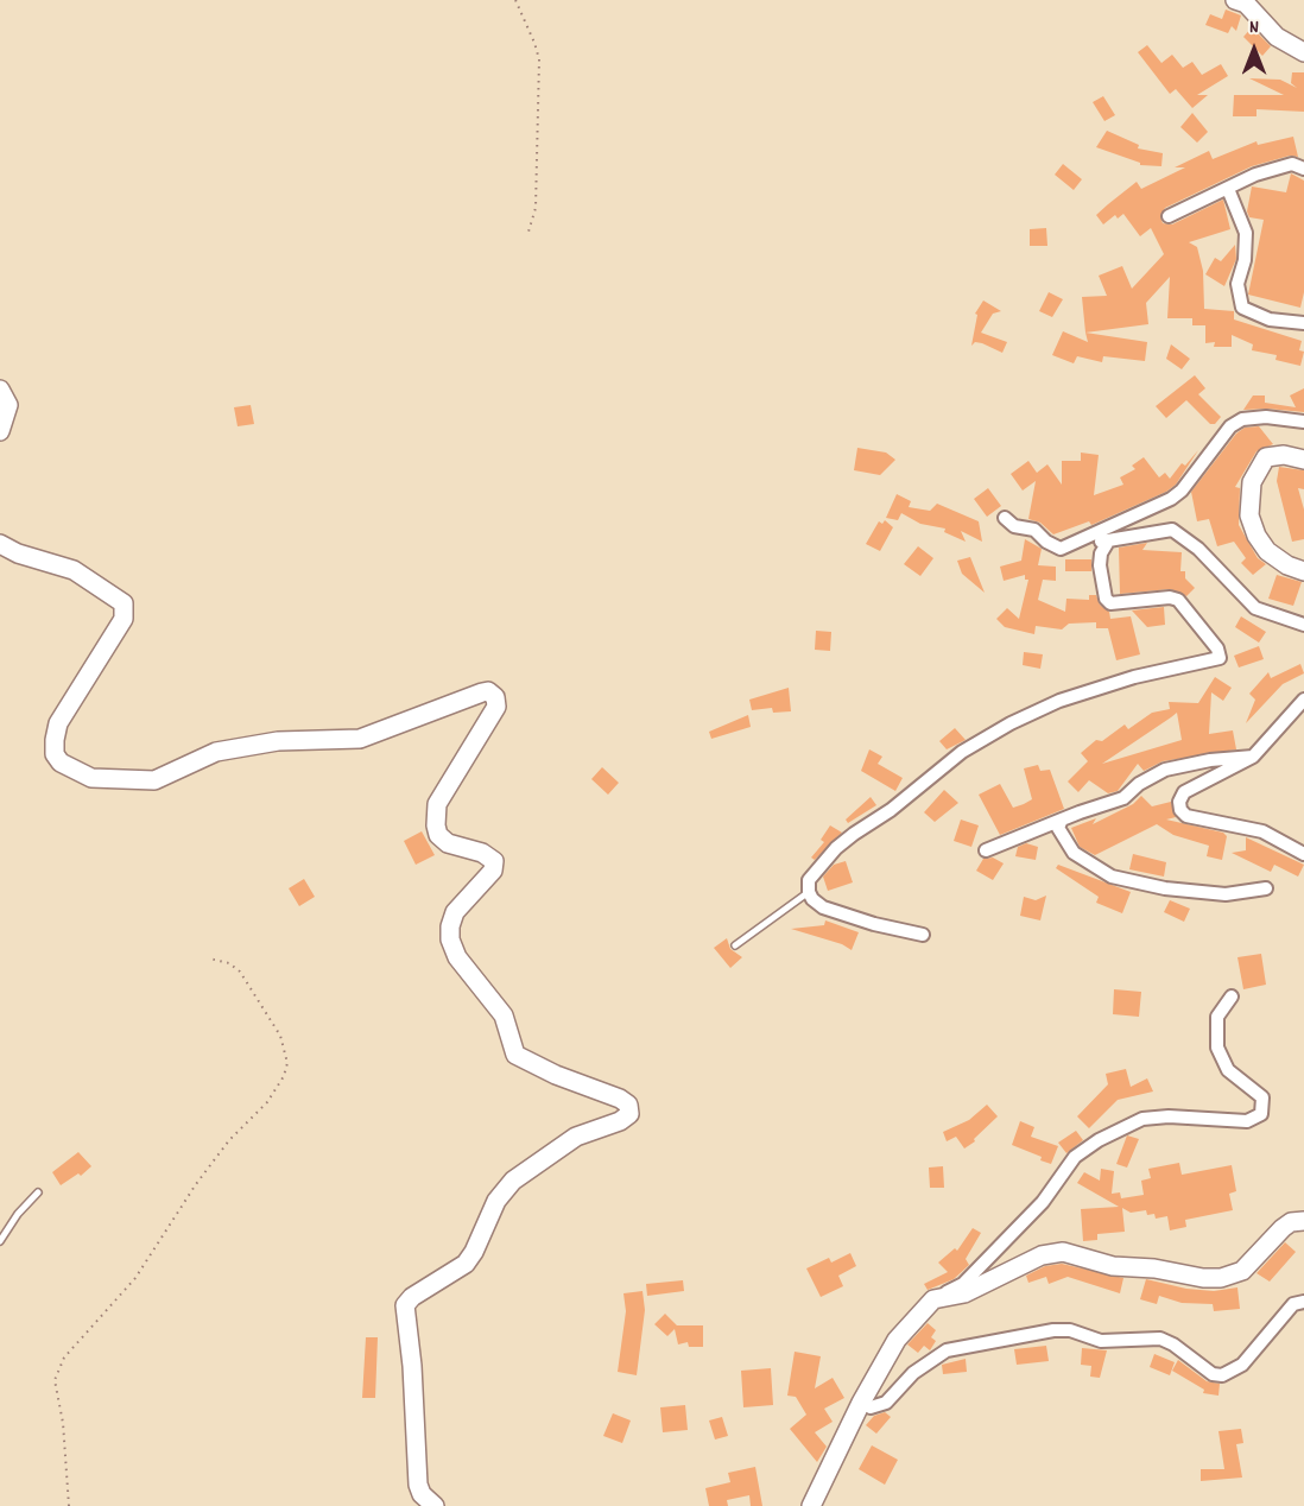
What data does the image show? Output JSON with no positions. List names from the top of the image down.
{
  "north": "top"
}
